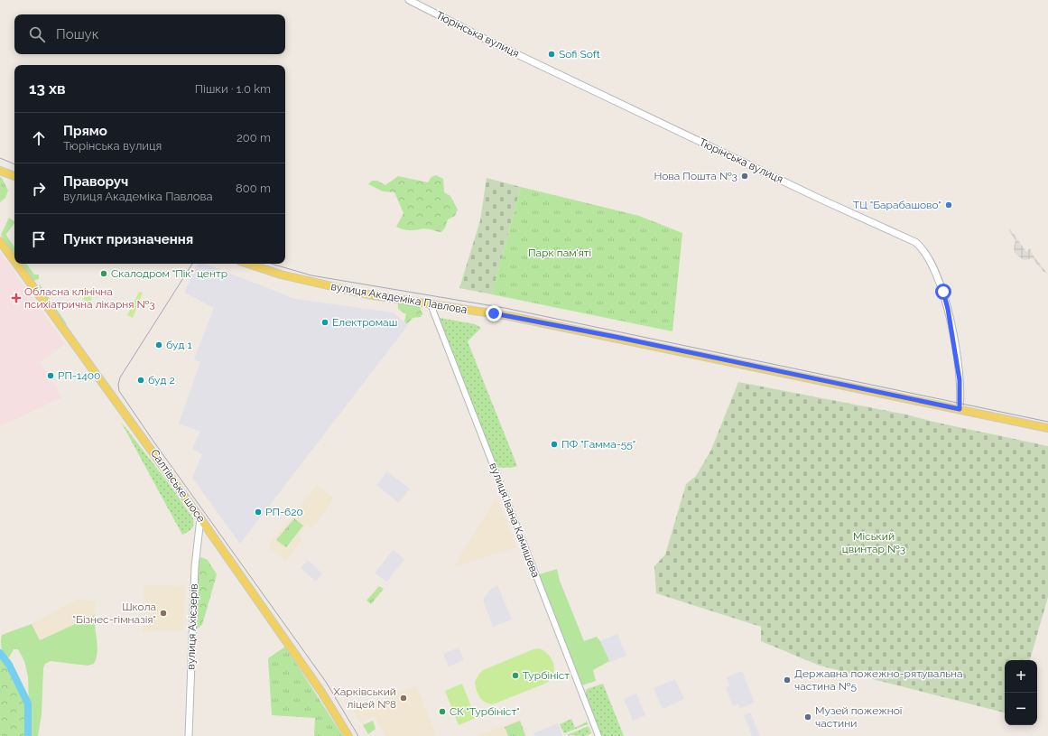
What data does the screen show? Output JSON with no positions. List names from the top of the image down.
{
  "streets": {
    "main road": [
      "Тюрінська вулиця",
      "вулиця Академіка Павлова",
      "Салтівське шосе",
      "вулиця Ахієзерів"
    ],
    "street": ["вулиця Івана Камишева"]
  },
  "crossings": [
    ["Тюрінська вулиця", "вулиця Академіка Павлова"],
    ["вулиця Академіка Павлова", "вулиця Івана Камишева"],
    ["Салтівське шосе", "вулиця Ахієзерів"]
  ],
  "parks": ["Парк пам'яті", "Міський цвинтар №3"],
  "places": {
    "other": [
      "Sofi Soft",
      "Нова Пошта №3",
      "ТЦ \"Барабашово\"",
      "Скалодром \"Пік\" центр",
      "Електромаш",
      "буд 1",
      "РП-1400",
      "буд 2",
      "ПФ \"Гамма-55\"",
      "РП-620",
      "Школа \"Бізнес-гімназія\"",
      "Турбініст",
      "Державна пожежно-рятувальна частина №5",
      "Харківський ліцей №8",
      "СК \"Турбініст\"",
      "Музей пожежної частини"
    ],
    "health": ["Обласна клінічна психіатрична лікарня №3"]
  },
  "page": {
    "search": "Пошук",
    "heading": ["13 хв", "Пішки · 1.0 km"],
    "list": [
      ["Прямо", "Тюрінська вулиця", "200 m"],
      ["Праворуч", "вулиця Академіка Павлова", "800 m"],
      "Пункт призначення"
    ],
    "map_buttons": ["+", "−"]
  }
}
